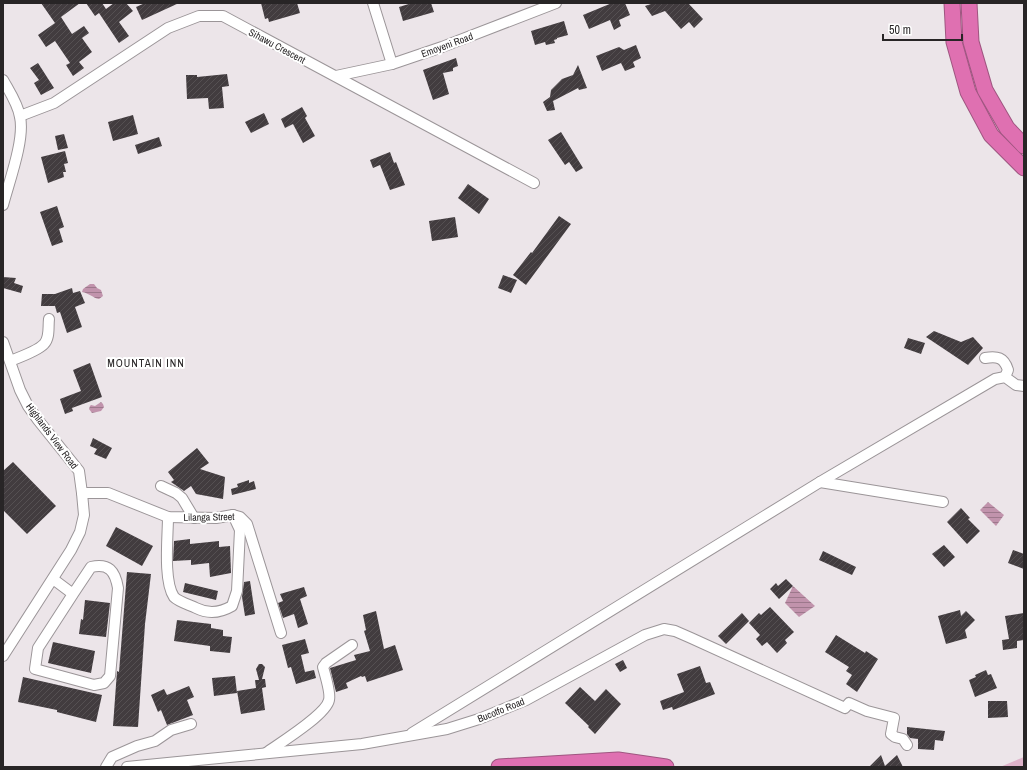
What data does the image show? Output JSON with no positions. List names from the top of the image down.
{
  "streets": {
    "street": [
      "Emoyeni Road",
      "Sihawu Crescent",
      "Highlands View Road",
      "Lilanga Street",
      "Bucotfo Road"
    ]
  },
  "crossings": [
    ["Emoyeni Road", "Sihawu Crescent"],
    ["Highlands View Road", "Lilanga Street"]
  ],
  "districts": ["MOUNTAIN INN"],
  "scale_bar": "50 m"
}
